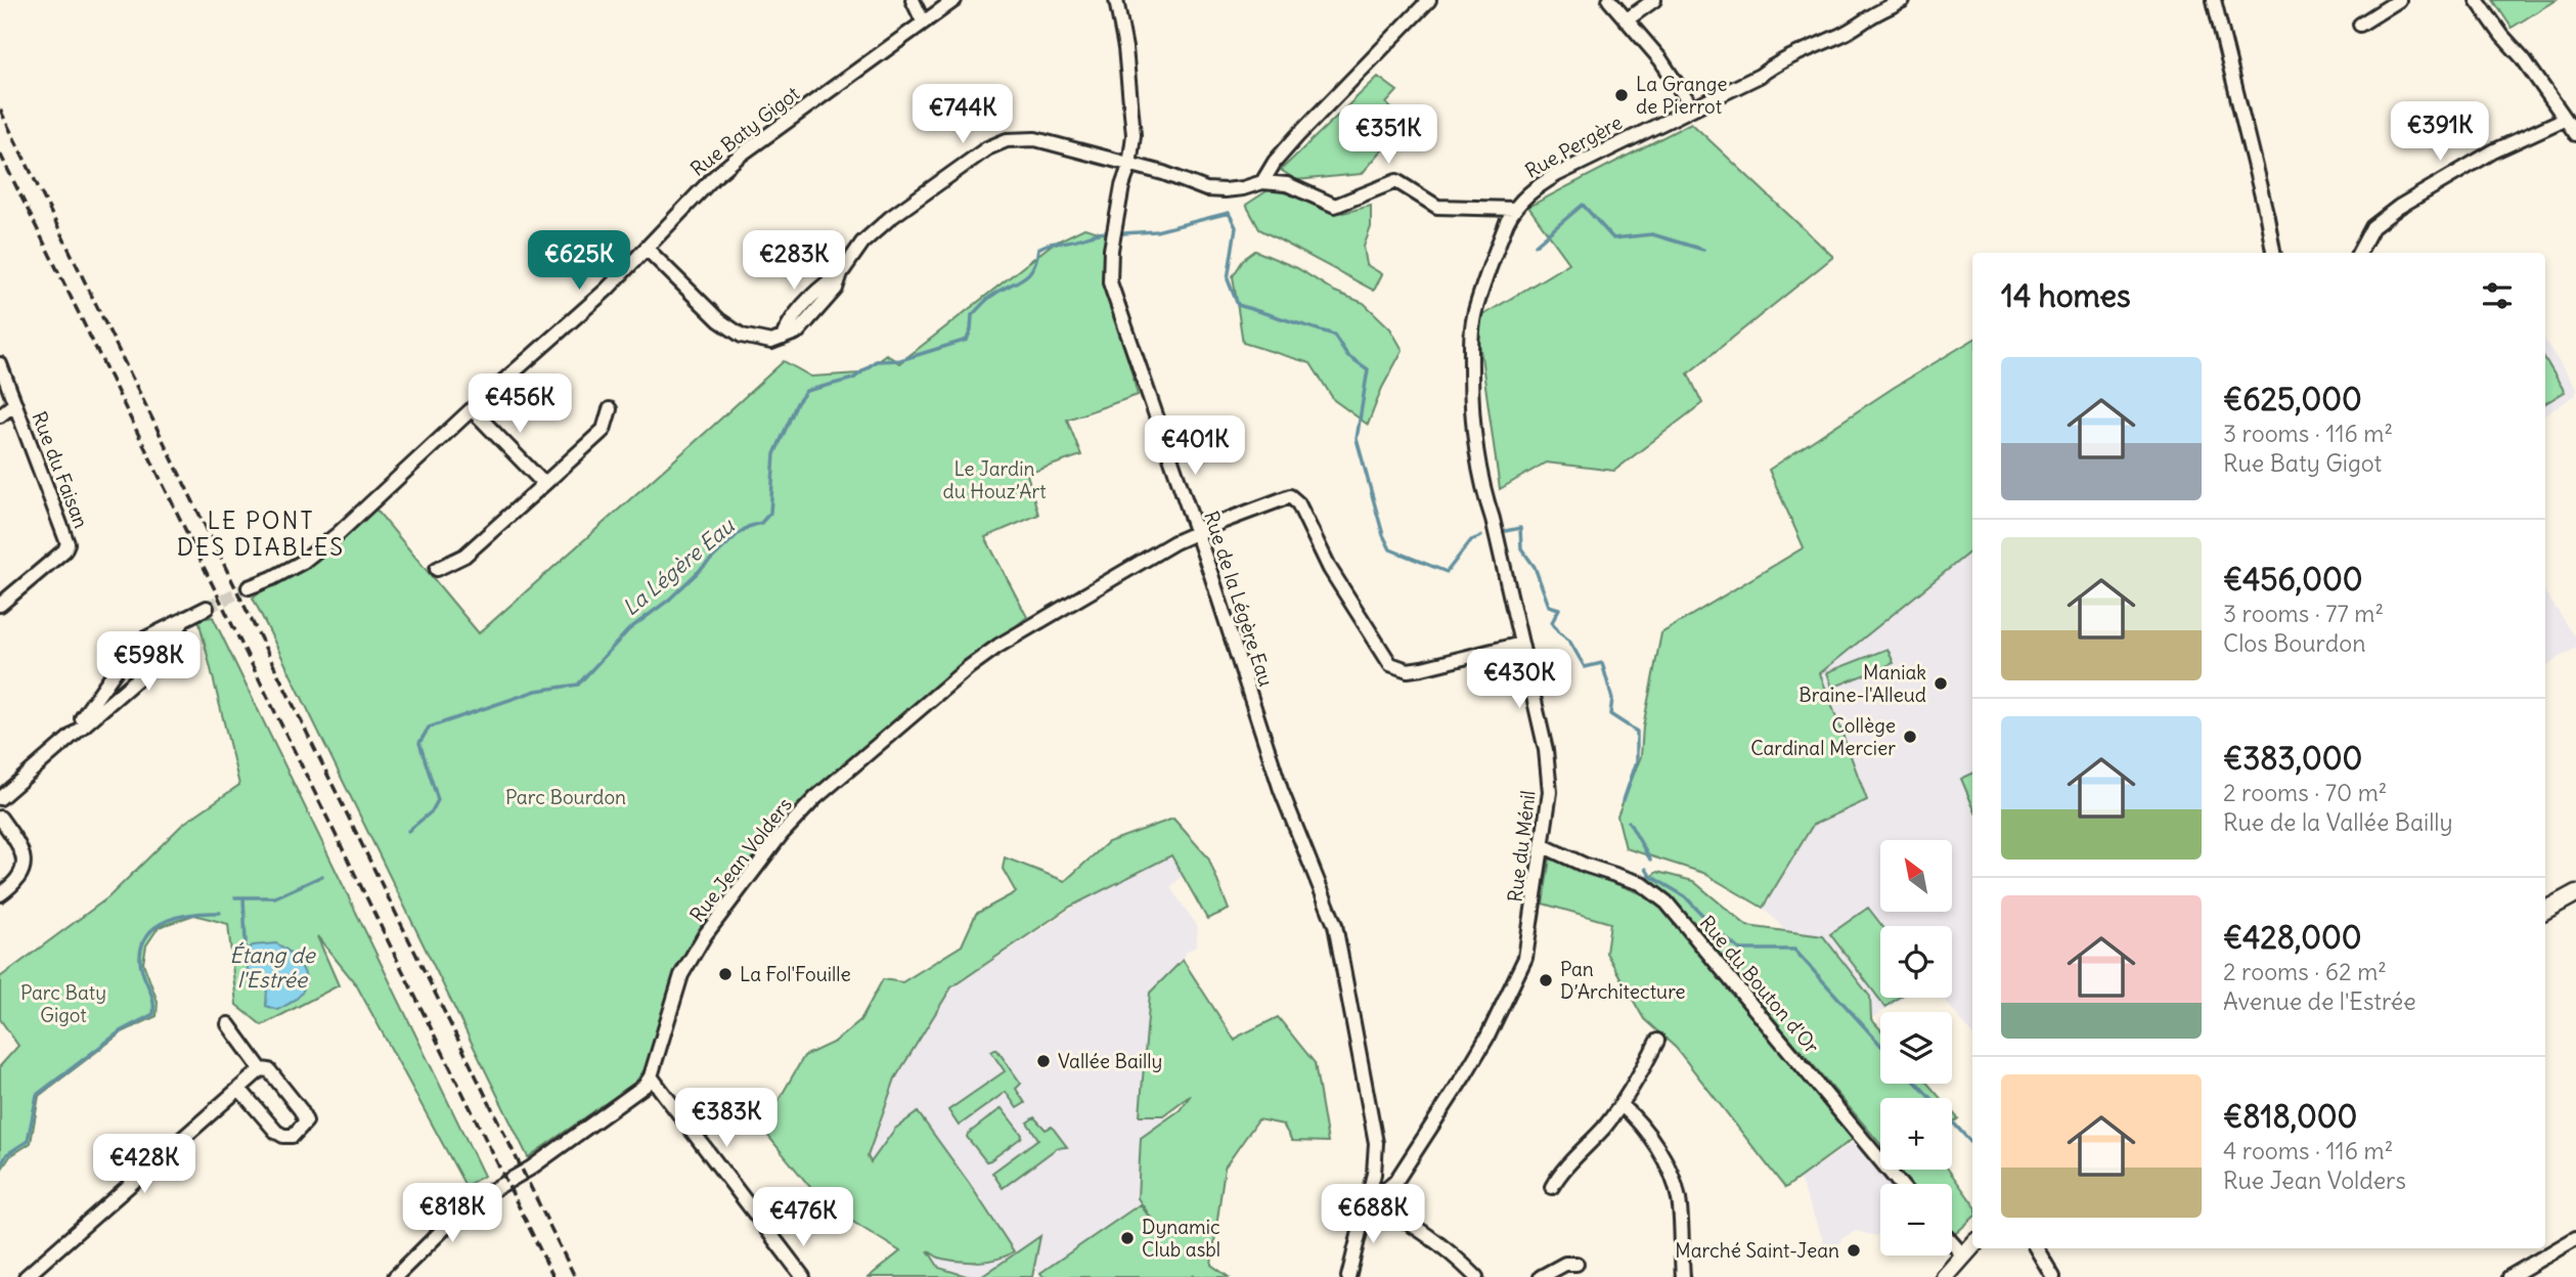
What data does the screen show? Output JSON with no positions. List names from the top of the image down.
{
  "streets": {
    "street": [
      "Rue Baty Gigot",
      "Rue Pergère",
      "Rue du Faisan",
      "Rue de la Légère Eau",
      "Rue du Ménil",
      "Rue Jean Volders",
      "Rue du Bouton d'Or"
    ]
  },
  "crossings": [
    ["Rue Pergère", "Rue du Ménil"],
    ["Rue de la Légère Eau", "Rue du Ménil"],
    ["Rue de la Légère Eau", "Rue Jean Volders"],
    ["Rue du Ménil", "Rue Jean Volders"],
    ["Rue du Ménil", "Rue du Bouton d'Or"]
  ],
  "districts": ["LE PONT DES DIABLES"],
  "water": ["La Légère Eau", "Étang de l'Estrée"],
  "parks": ["Le Jardin du Houz’Art", "Parc Bourdon", "Parc Baty Gigot"],
  "places": [
    "La Grange de Pierrot",
    "Maniak Braine-l'Alleud",
    "Collège Cardinal Mercier",
    "La Fol'Fouille",
    "Pan D’Architecture",
    "Vallée Bailly",
    "Dynamic Club asbl",
    "Marché Saint-Jean"
  ],
  "north": "top left",
  "page": {
    "price": [
      "€744K",
      "€391K",
      "€351K",
      "€625K",
      "€283K",
      "€456K",
      "€401K",
      "€598K",
      "€430K",
      "€383K",
      "€428K",
      "€818K",
      "€688K",
      "€476K"
    ],
    "heading": "14 homes",
    "list": [
      {
        "name": "€625,000",
        "note": "3 rooms · 116 m² · Rue Baty Gigot"
      },
      {
        "name": "€456,000",
        "note": "3 rooms · 77 m² · Clos Bourdon"
      },
      {
        "name": "€383,000",
        "note": "2 rooms · 70 m² · Rue de la Vallée Bailly"
      },
      {
        "name": "€428,000",
        "note": "2 rooms · 62 m² · Avenue de l'Estrée"
      },
      {
        "name": "€818,000",
        "note": "4 rooms · 116 m² · Rue Jean Volders"
      }
    ],
    "map_buttons": ["+", "−"]
  }
}
